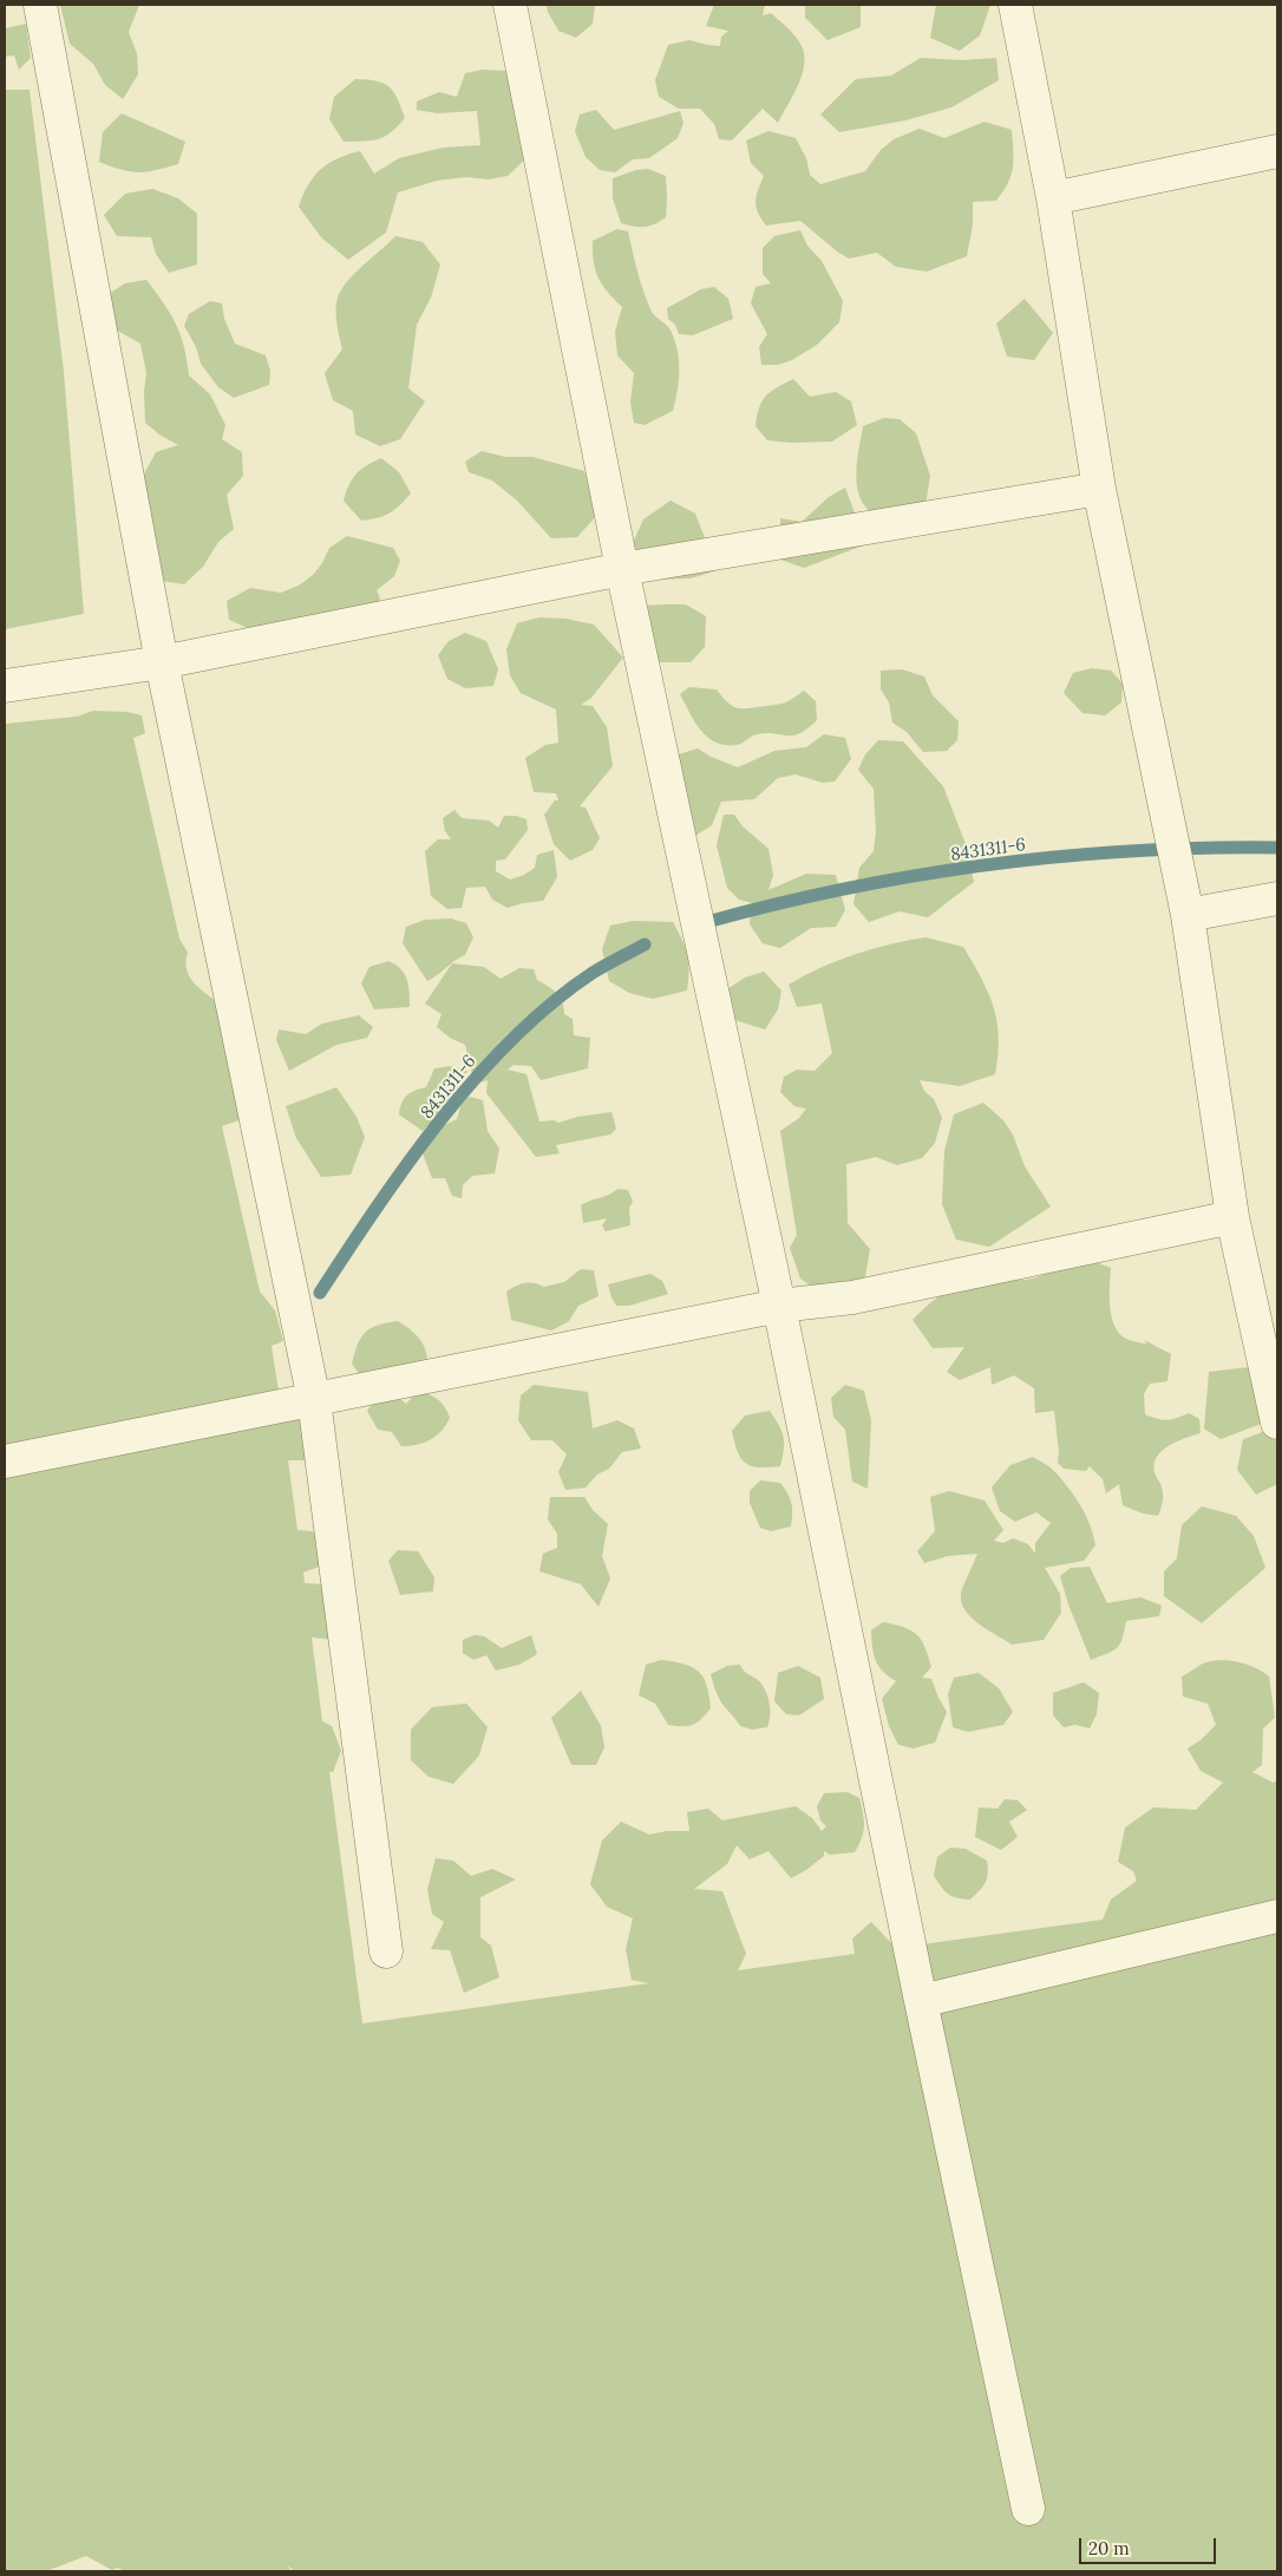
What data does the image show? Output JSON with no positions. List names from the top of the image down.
{
  "water": ["8431311-6"],
  "scale_bar": "20 m"
}
